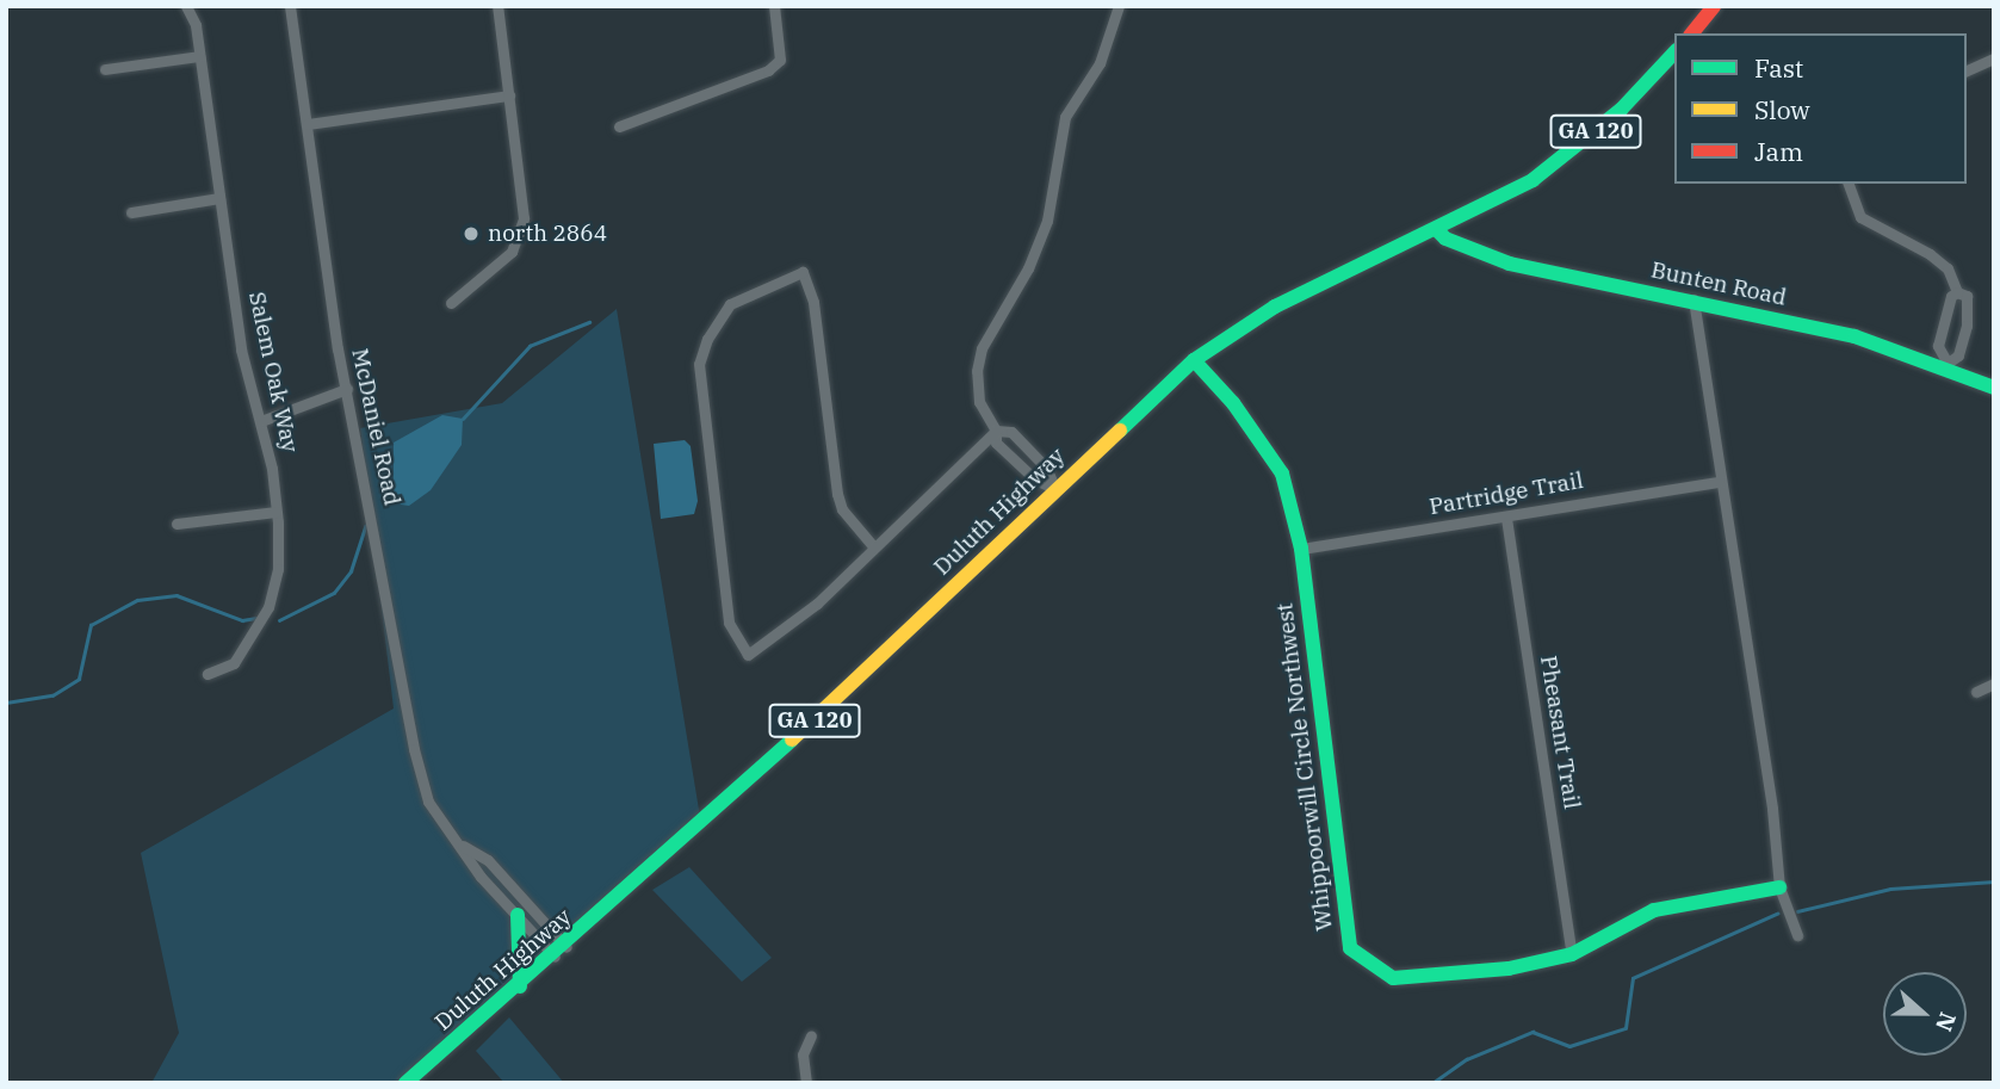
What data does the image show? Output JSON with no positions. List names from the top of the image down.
{
  "streets": {
    "main road": [
      "GA 120",
      "Bunten Road",
      "Duluth Highway",
      "Whippoorwill Circle Northwest"
    ],
    "street": [
      "Salem Oak Way",
      "McDaniel Road",
      "Partridge Trail",
      "Pheasant Trail"
    ]
  },
  "crossings": [
    ["Bunten Road", "Duluth Highway"],
    ["McDaniel Road", "Duluth Highway"],
    ["Partridge Trail", "Pheasant Trail"],
    ["Partridge Trail", "Whippoorwill Circle Northwest"],
    ["Duluth Highway", "Whippoorwill Circle Northwest"],
    ["Pheasant Trail", "Whippoorwill Circle Northwest"]
  ],
  "places": ["north 2864"],
  "legend": ["Fast", "Slow", "Jam"],
  "north": "right"
}
